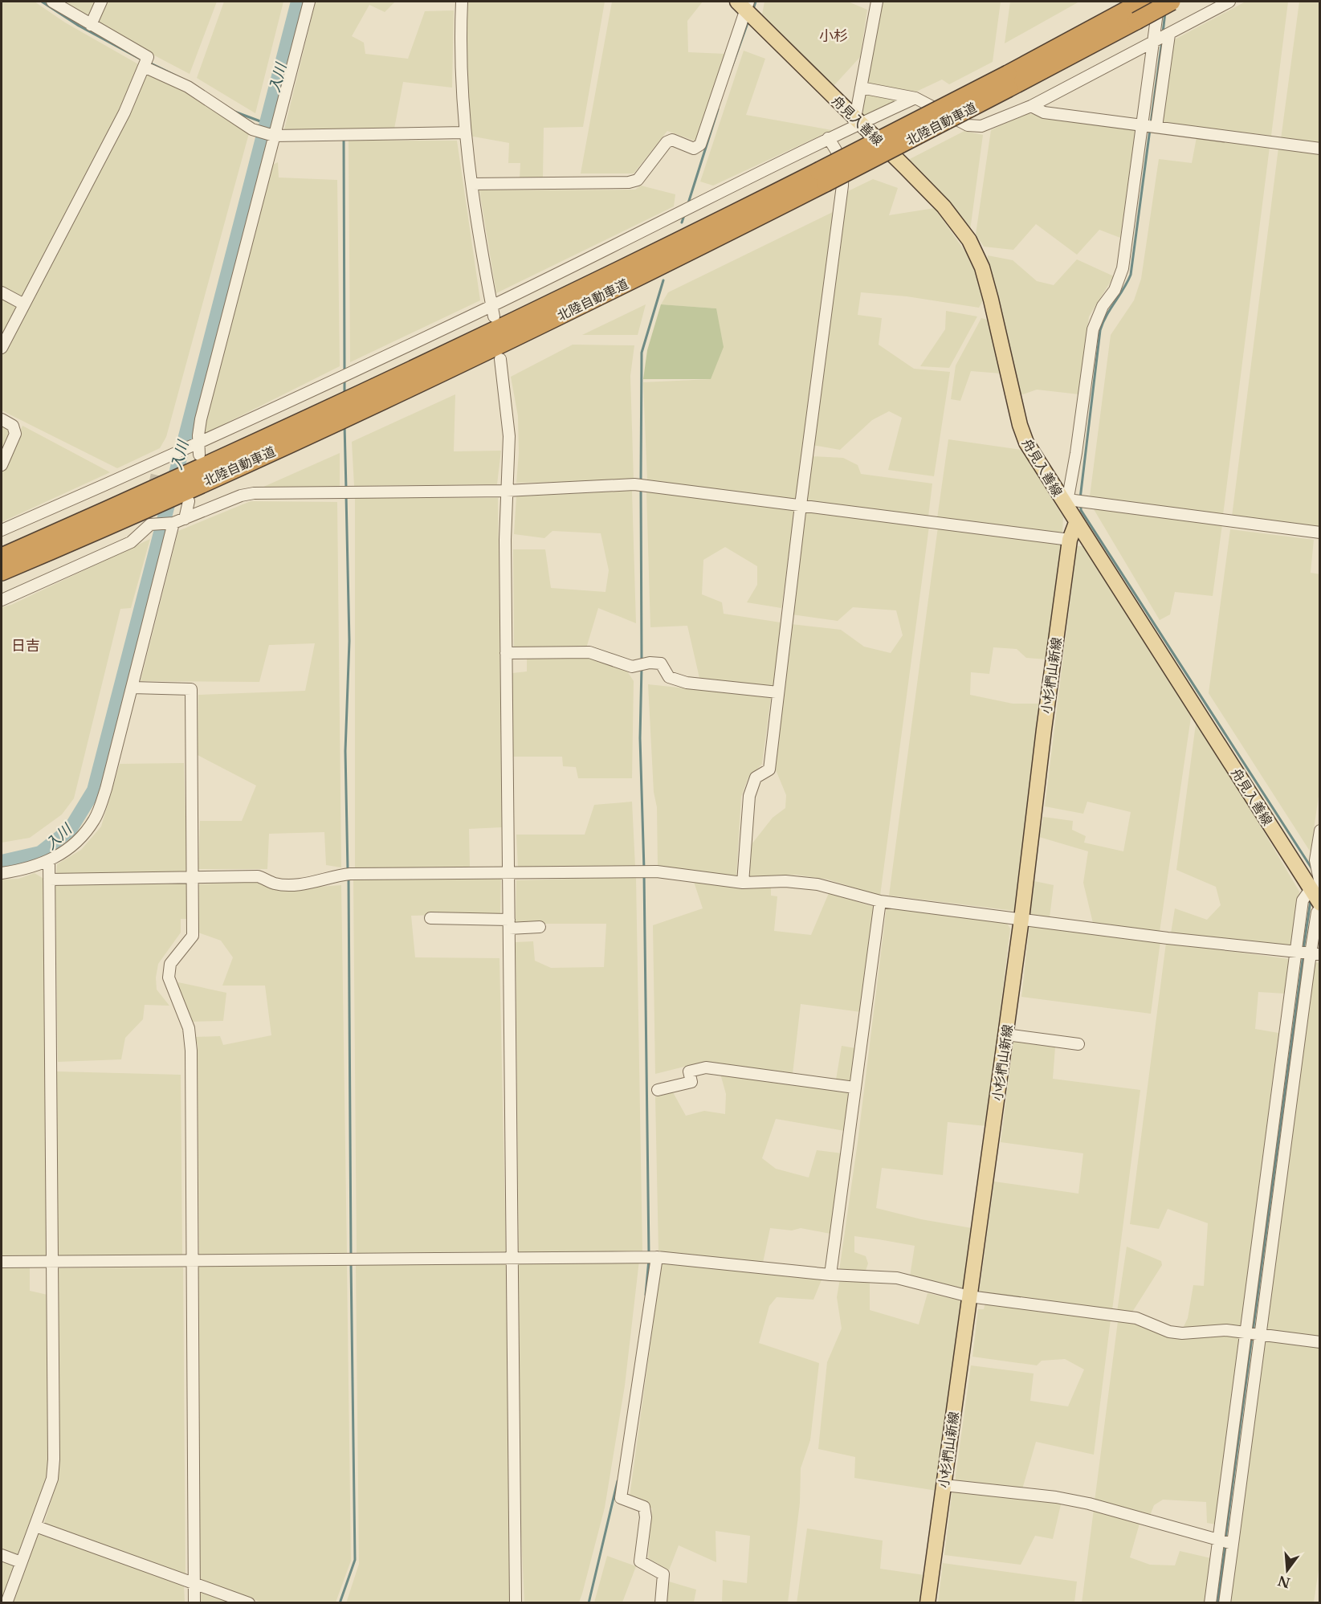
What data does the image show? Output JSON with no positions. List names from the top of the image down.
{
  "streets": {
    "highway": ["北陸自動車道"],
    "main road": ["舟見入善線", "小杉椚山新線"]
  },
  "crossings": [
    ["舟見入善線", "小杉椚山新線"]
  ],
  "districts": ["小杉", "日吉"],
  "water": ["入川"],
  "north": "bottom"
}
